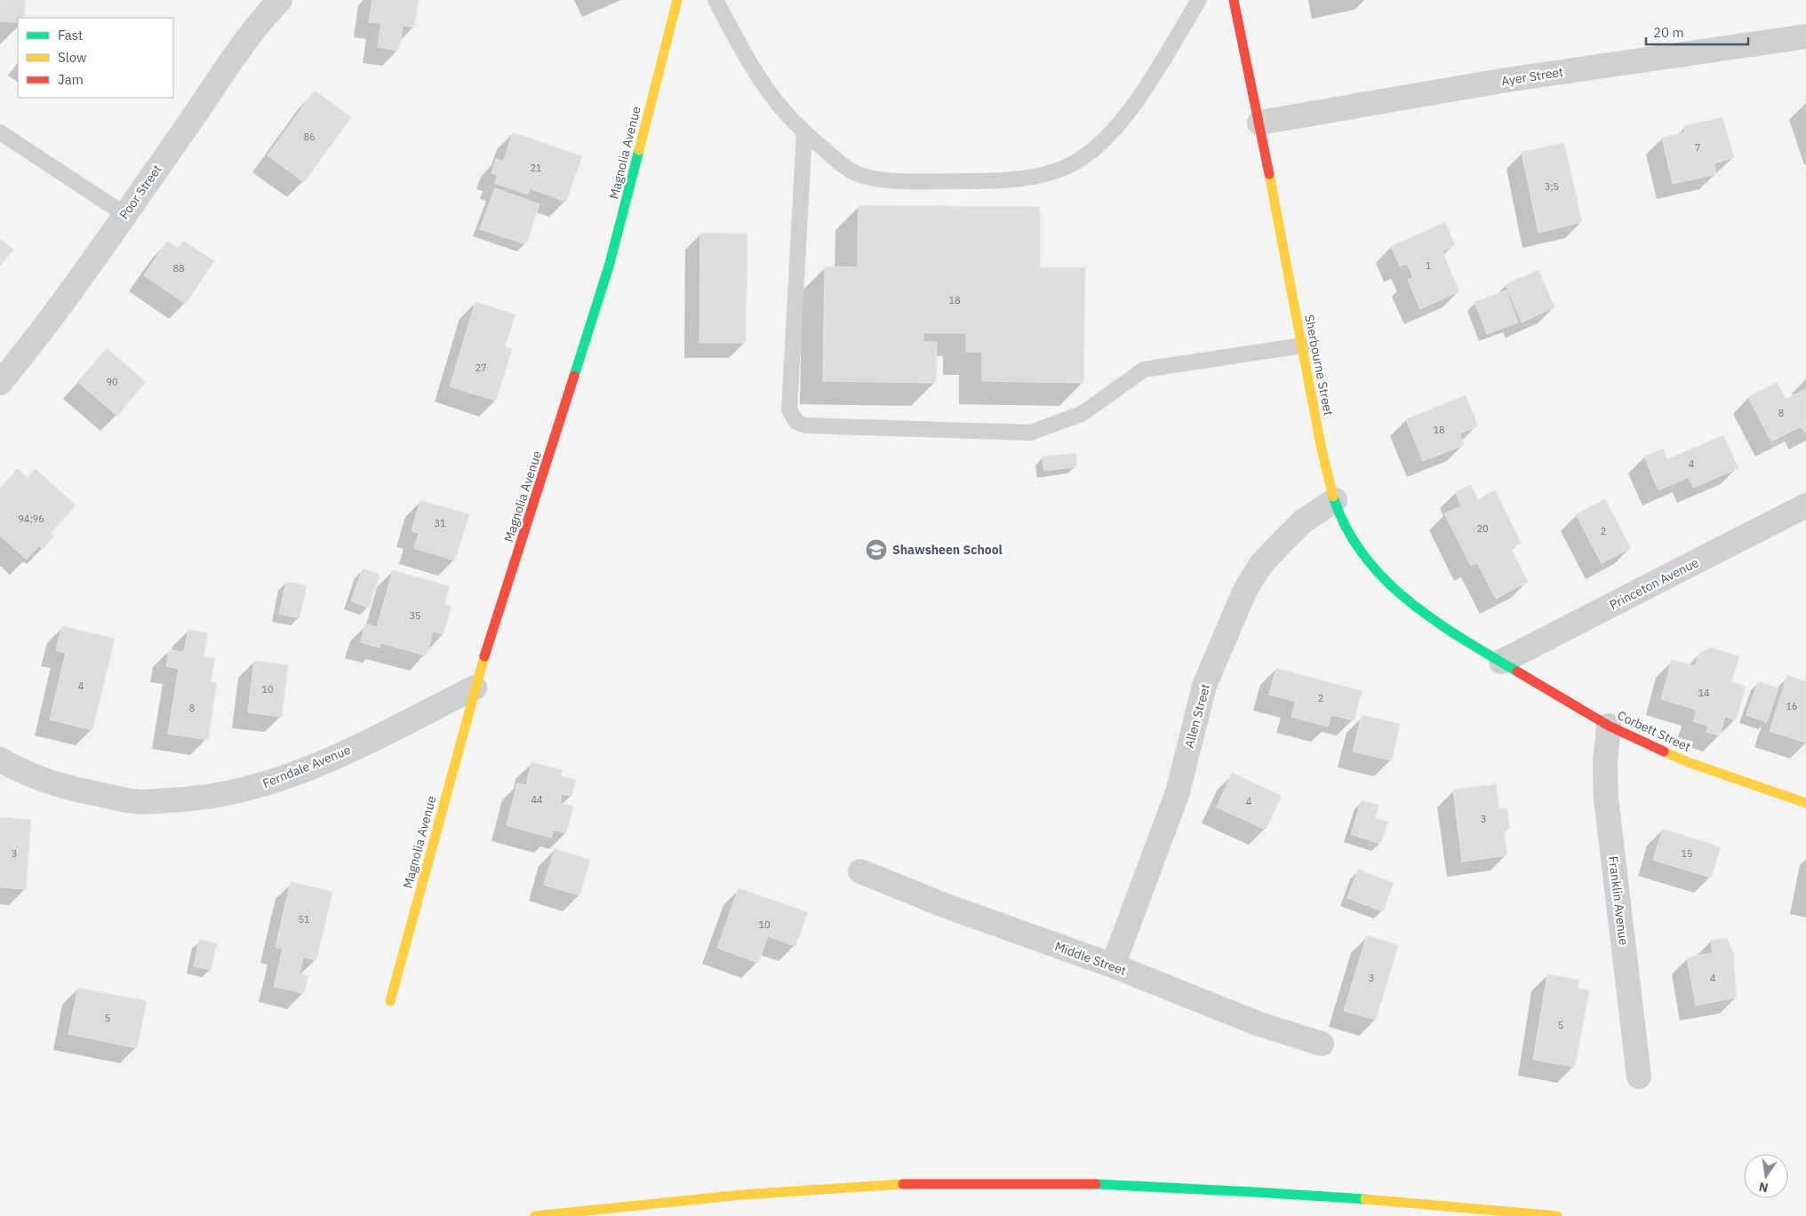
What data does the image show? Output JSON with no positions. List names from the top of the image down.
{
  "streets": {
    "main road": ["Magnolia Avenue", "Sherbourne Street", "Corbett Street"],
    "street": [
      "Ayer Street",
      "Poor Street",
      "Princeton Avenue",
      "Allen Street",
      "Ferndale Avenue",
      "Franklin Avenue",
      "Middle Street"
    ]
  },
  "crossings": [
    ["Ayer Street", "Sherbourne Street"],
    ["Magnolia Avenue", "Ferndale Avenue"],
    ["Sherbourne Street", "Princeton Avenue"],
    ["Sherbourne Street", "Allen Street"],
    ["Sherbourne Street", "Corbett Street"],
    ["Princeton Avenue", "Corbett Street"],
    ["Allen Street", "Middle Street"],
    ["Corbett Street", "Franklin Avenue"]
  ],
  "places": {
    "school or university": ["Shawsheen School"]
  },
  "house_numbers": [
    "86",
    "7",
    "21",
    "3;5",
    "1",
    "88",
    "18",
    "27",
    "90",
    "8",
    "18",
    "4",
    "94;96",
    "31",
    "20",
    "2",
    "35",
    "4",
    "10",
    "14",
    "2",
    "16",
    "8",
    "44",
    "4",
    "3",
    "3",
    "15",
    "51",
    "10",
    "3",
    "4",
    "5",
    "5"
  ],
  "legend": ["Fast", "Slow", "Jam"],
  "scale_bar": "20 m",
  "north": "bottom"
}
